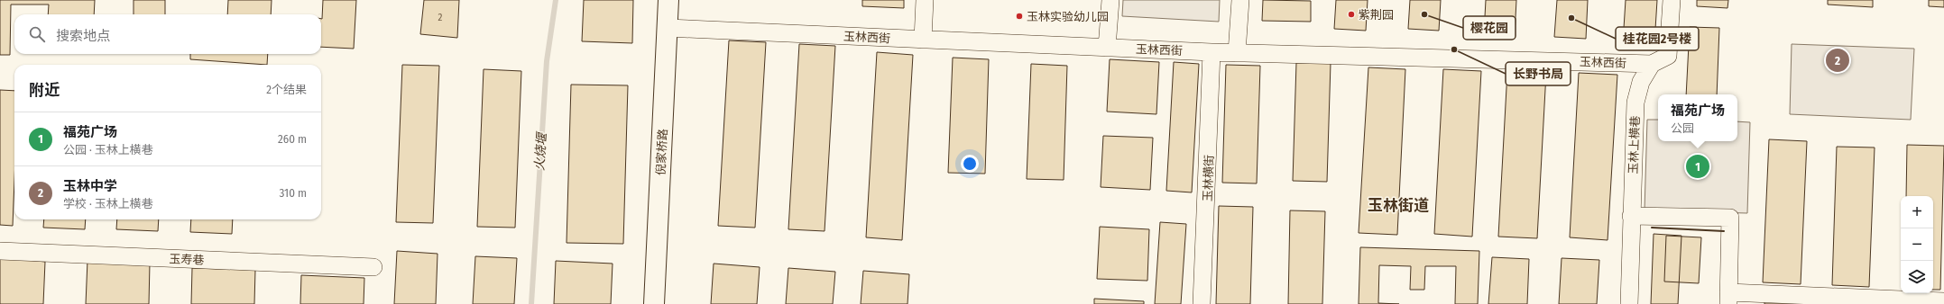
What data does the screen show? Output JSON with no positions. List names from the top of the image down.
{
  "streets": {
    "main road": ["倪家桥路"],
    "street": [
      "玉林西街",
      "玉林上横巷",
      "玉林横街",
      "玉寿巷"
    ]
  },
  "crossings": [
    ["玉林西街", "玉林上横巷"],
    ["玉林西街", "倪家桥路"],
    ["玉林西街", "玉林横街"]
  ],
  "districts": ["玉林街道"],
  "water": ["火烧堰"],
  "places": [
    "紫荆园",
    "樱花园",
    "玉林实验幼儿园",
    "桂花园2号楼",
    "长野书局"
  ],
  "house_numbers": ["2"],
  "page": {
    "search": "搜索地点",
    "pins": ["2", "1"],
    "heading": ["附近", "2个结果"],
    "popup": ["福苑广场", "公园"],
    "list": [
      {
        "mark": "1",
        "name": "福苑广场",
        "note": "公园 · 玉林上横巷",
        "value": "260 m"
      },
      {
        "mark": "2",
        "name": "玉林中学",
        "note": "学校 · 玉林上横巷",
        "value": "310 m"
      }
    ],
    "map_buttons": ["+", "−"]
  }
}
